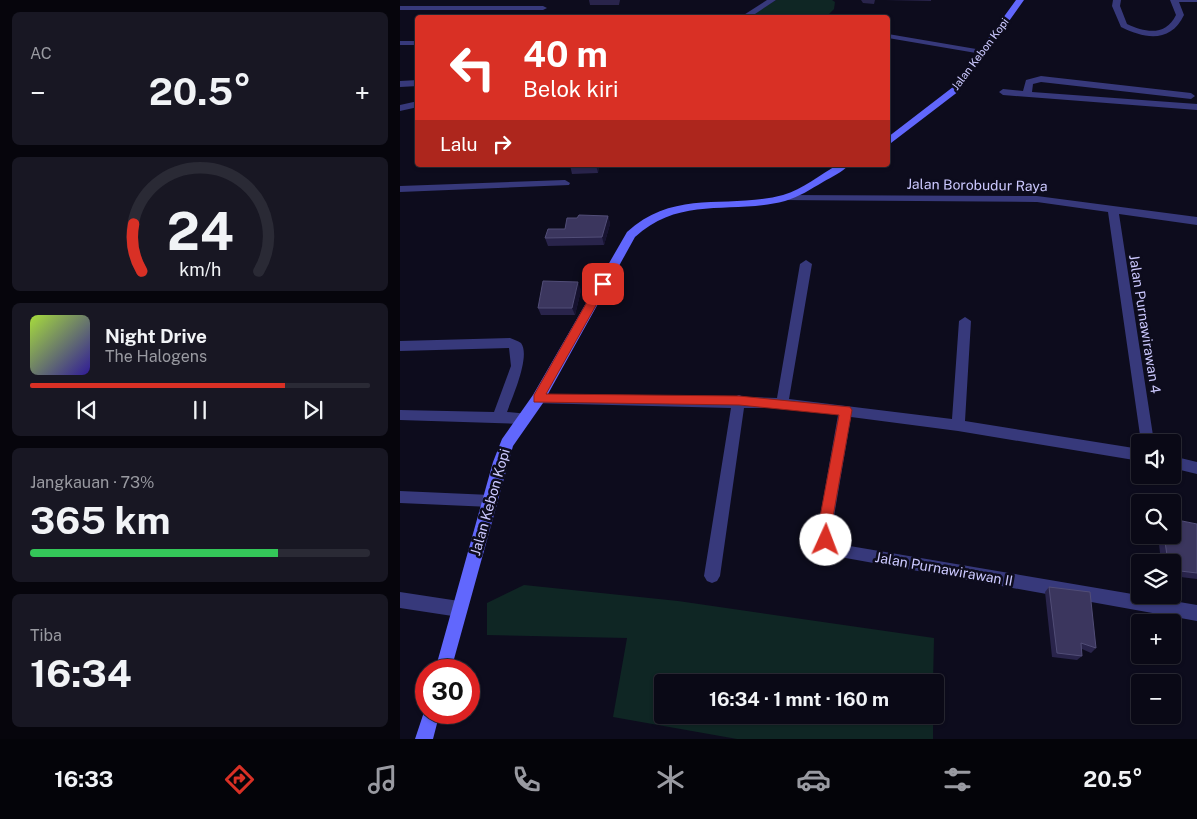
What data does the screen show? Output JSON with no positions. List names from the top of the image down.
{
  "streets": {
    "main road": ["Jalan Kebon Kopi"],
    "street": ["Jalan Borobudur Raya", "Jalan Purnawirawan 4", "Jalan Purnawirawan II"]
  },
  "crossings": [
    ["Jalan Kebon Kopi", "Jalan Borobudur Raya"],
    ["Jalan Borobudur Raya", "Jalan Purnawirawan 4"]
  ],
  "page": {
    "tile": [
      "AC",
      ["Jangkauan · 73%", "365 km"],
      ["Tiba", "16:34"]
    ],
    "turn": ["40 m", "Belok kiri"],
    "heat": ["−", "20.5°", "+"],
    "then": "Lalu",
    "song": ["Night Drive", "The Halogens"],
    "map_buttons": ["+", "−"],
    "limit": "30",
    "trip": "16:34 · 1 mnt · 160 m",
    "tabs": ["16:33", "20.5°"],
    "gauge": ["24", "km/h"]
  }
}
